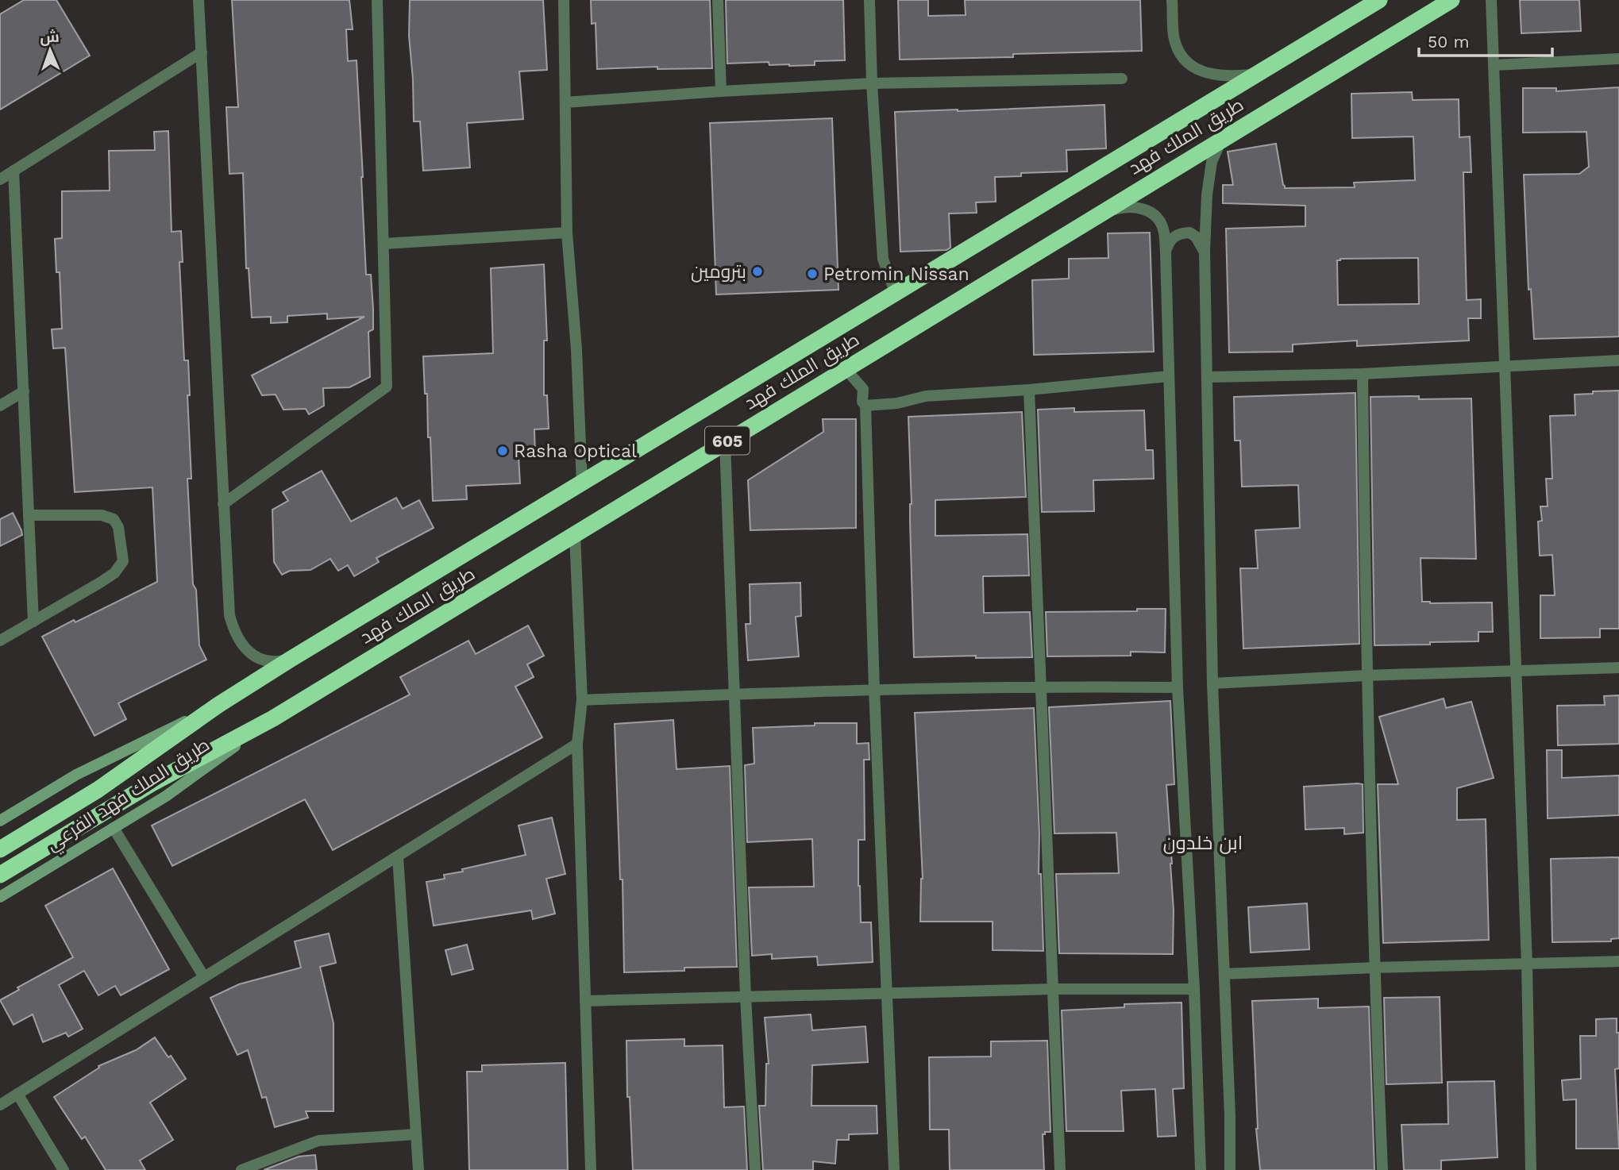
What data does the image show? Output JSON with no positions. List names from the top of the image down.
{
  "streets": {
    "highway": ["طريق الملك فهد", "605"],
    "main road": ["طريق الملك فهد الفرعي"]
  },
  "crossings": [
    ["طريق الملك فهد", "طريق الملك فهد الفرعي"]
  ],
  "districts": ["ابن خلدون"],
  "places": ["بترومين", "Petromin Nissan", "Rasha Optical"],
  "scale_bar": "50 m",
  "north": "top"
}
